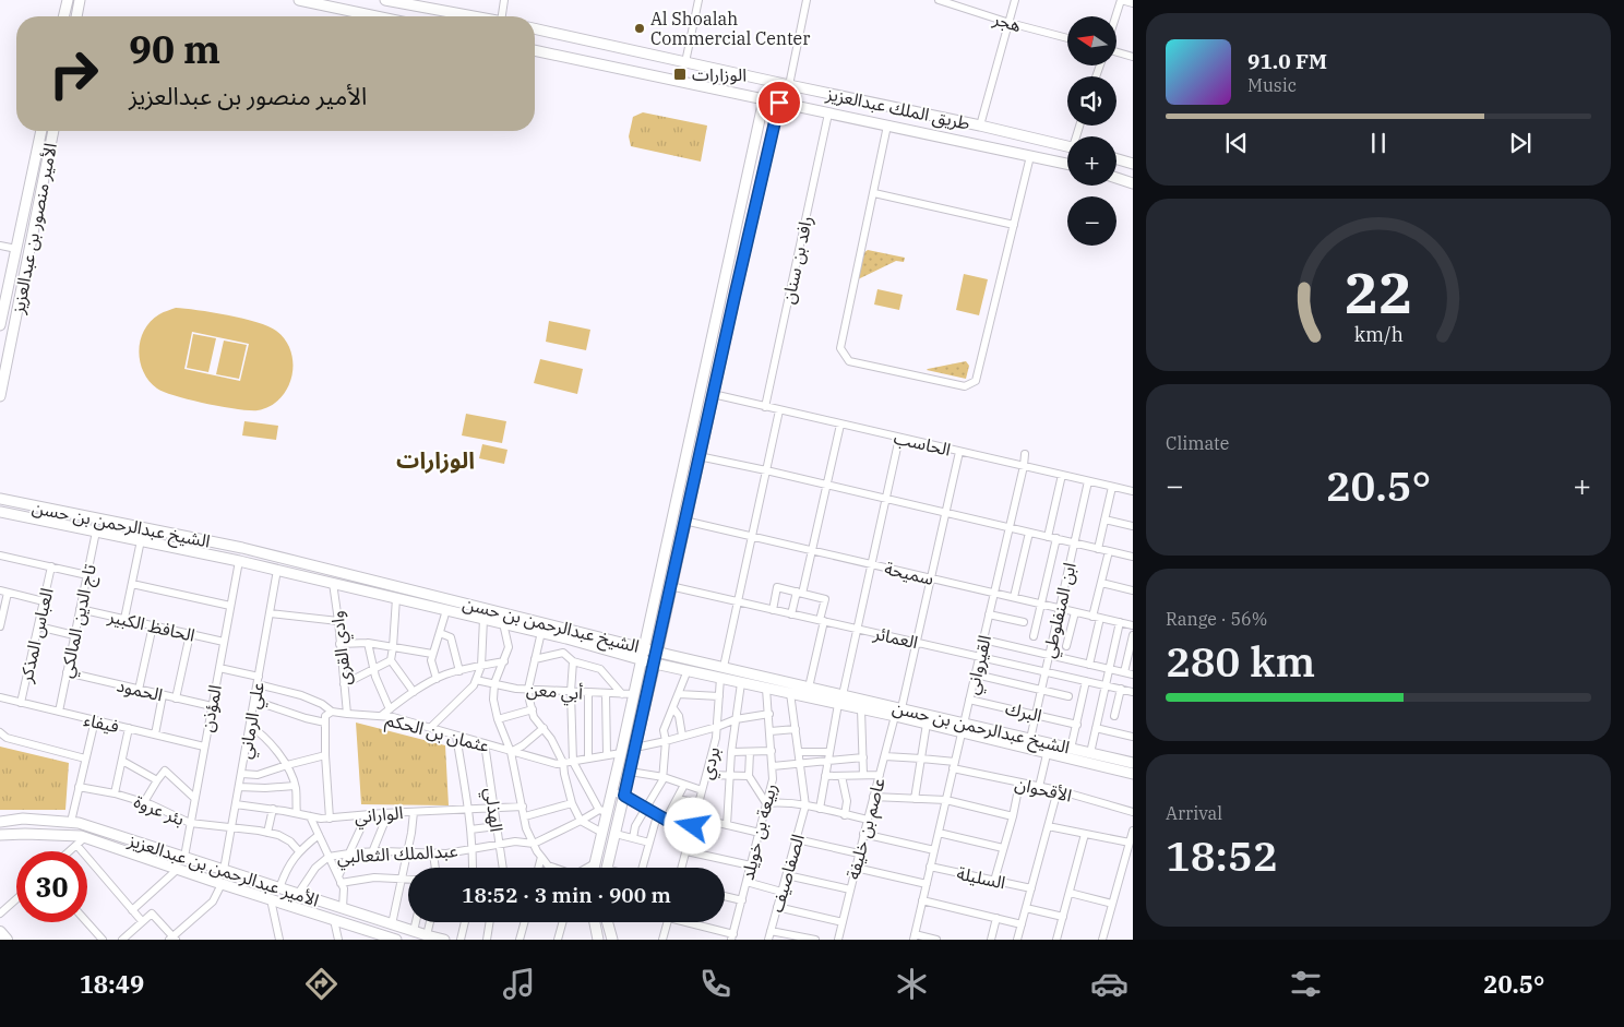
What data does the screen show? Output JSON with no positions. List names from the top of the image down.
{
  "streets": {
    "street": [
      "هجر",
      "طريق الملك عبدالعزيز",
      "الأمير منصور بن عبدالعزيز",
      "رافد بن سنان",
      "الحاسب",
      "الشيخ عبدالرحمن بن حسن",
      "سميحة",
      "ابن المنفلوطي",
      "تاج الدين المالكي",
      "الحافظ الكبير",
      "العباس المذكر",
      "العمائر",
      "وادي القرى",
      "القيرواني",
      "الحمود",
      "أبي معن",
      "المؤذن",
      "البرك",
      "علي الرماني",
      "فيفاء",
      "عثمان بن الحكم",
      "بردي",
      "الأقحوان",
      "بئر عروة",
      "الهذلي",
      "الواراني",
      "عاصم بن خليفة",
      "ربيعة بن خويلد",
      "عبدالملك الثعالبي",
      "الأمير عبدالرحمن بن عبدالعزيز",
      "الصفاصيف",
      "السليلة"
    ]
  },
  "crossings": [
    ["طريق الملك عبدالعزيز", "رافد بن سنان"],
    ["رافد بن سنان", "الحاسب"],
    ["الحاسب", "ابن المنفلوطي"],
    ["الحاسب", "القيرواني"],
    ["الحاسب", "عاصم بن خليفة"],
    ["الشيخ عبدالرحمن بن حسن", "ابن المنفلوطي"],
    ["الشيخ عبدالرحمن بن حسن", "تاج الدين المالكي"],
    ["الشيخ عبدالرحمن بن حسن", "وادي القرى"],
    ["الشيخ عبدالرحمن بن حسن", "القيرواني"],
    ["الشيخ عبدالرحمن بن حسن", "المؤذن"],
    ["الشيخ عبدالرحمن بن حسن", "علي الرماني"],
    ["الشيخ عبدالرحمن بن حسن", "بردي"],
    ["الشيخ عبدالرحمن بن حسن", "عاصم بن خليفة"],
    ["الشيخ عبدالرحمن بن حسن", "ربيعة بن خويلد"],
    ["سميحة", "ابن المنفلوطي"],
    ["سميحة", "القيرواني"],
    ["سميحة", "عاصم بن خليفة"],
    ["ابن المنفلوطي", "العمائر"],
    ["ابن المنفلوطي", "البرك"],
    ["تاج الدين المالكي", "الحافظ الكبير"],
    ["تاج الدين المالكي", "الحمود"],
    ["تاج الدين المالكي", "فيفاء"],
    ["الحافظ الكبير", "المؤذن"],
    ["العباس المذكر", "فيفاء"],
    ["العمائر", "القيرواني"],
    ["العمائر", "عاصم بن خليفة"],
    ["وادي القرى", "عثمان بن الحكم"],
    ["القيرواني", "البرك"],
    ["القيرواني", "الأقحوان"],
    ["القيرواني", "السليلة"],
    ["الحمود", "المؤذن"],
    ["المؤذن", "فيفاء"],
    ["المؤذن", "عثمان بن الحكم"],
    ["المؤذن", "بئر عروة"],
    ["المؤذن", "الأمير عبدالرحمن بن عبدالعزيز"],
    ["علي الرماني", "عثمان بن الحكم"],
    ["علي الرماني", "بئر عروة"],
    ["علي الرماني", "الواراني"],
    ["علي الرماني", "الأمير عبدالرحمن بن عبدالعزيز"],
    ["عثمان بن الحكم", "الهذلي"],
    ["الأقحوان", "عاصم بن خليفة"],
    ["الهذلي", "الواراني"],
    ["الهذلي", "عبدالملك الثعالبي"],
    ["عبدالملك الثعالبي", "الأمير عبدالرحمن بن عبدالعزيز"]
  ],
  "districts": ["الوزارات"],
  "places": {
    "other": ["Al Shoalah Commercial Center"],
    "transit": ["الوزارات"]
  },
  "north": "left",
  "page": {
    "map_buttons": ["+", "−"],
    "turn": ["90 m", "الأمير منصور بن عبدالعزيز"],
    "song": ["91.0 FM", "Music"],
    "tile": [
      "Climate",
      ["Range · 56%", "280 km"],
      ["Arrival", "18:52"]
    ],
    "heat": ["−", "20.5°", "+"],
    "limit": "30",
    "trip": "18:52 · 3 min · 900 m",
    "tabs": ["18:49", "20.5°"],
    "gauge": ["22", "km/h"]
  }
}
